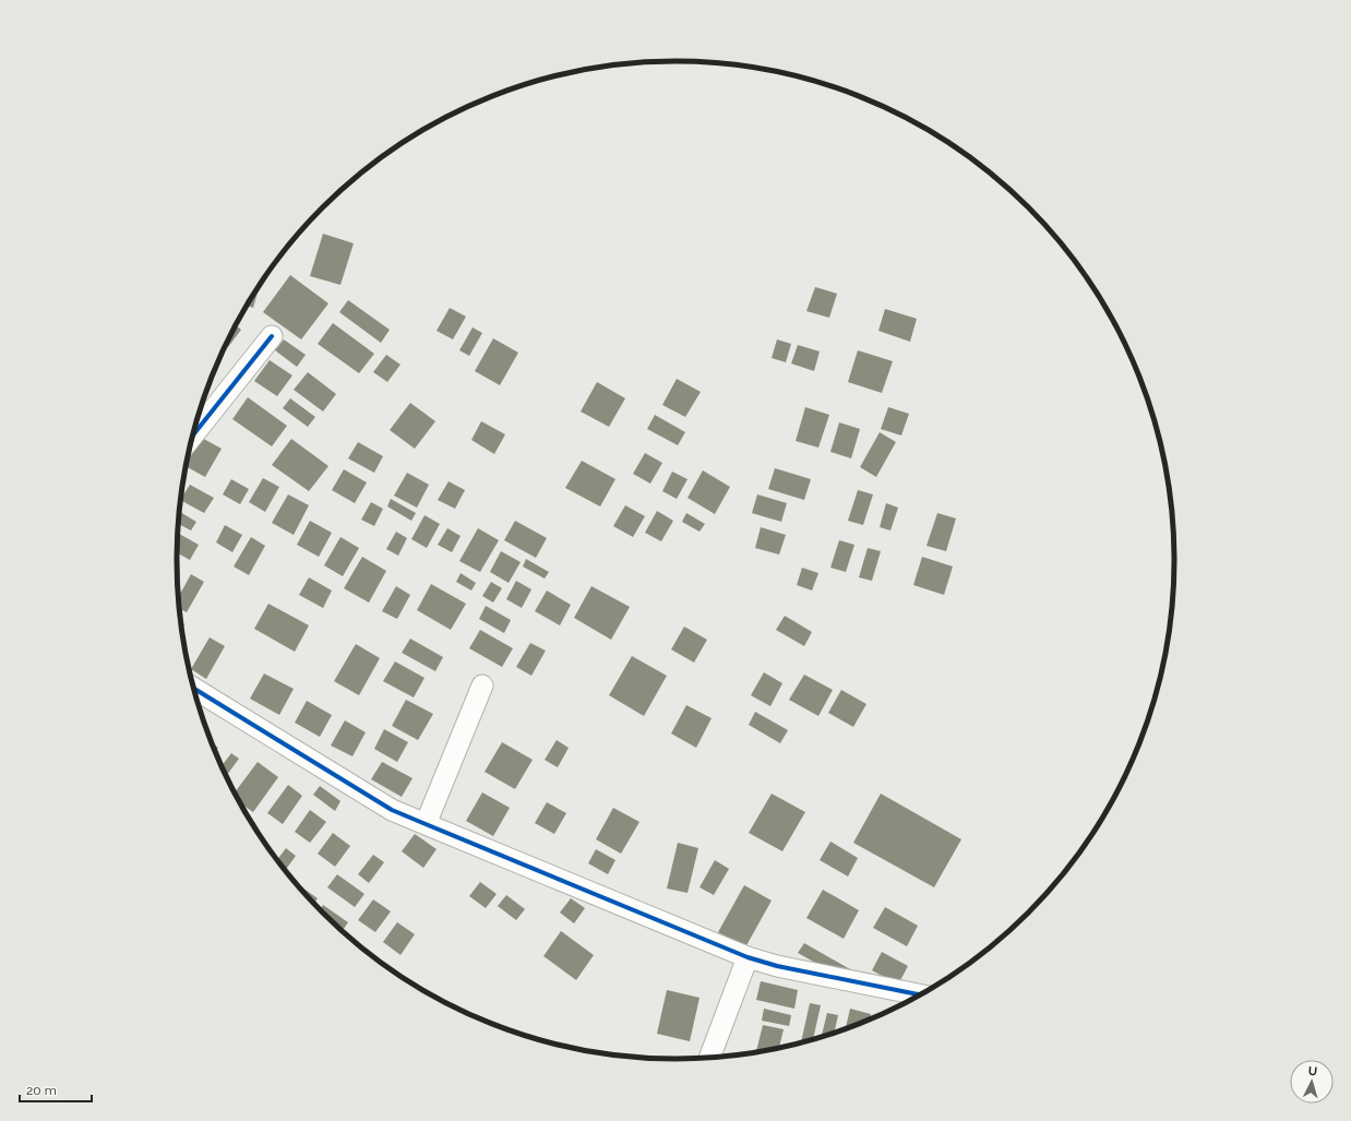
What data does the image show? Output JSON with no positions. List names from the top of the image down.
{
  "scale_bar": "20 m",
  "north": "top"
}
